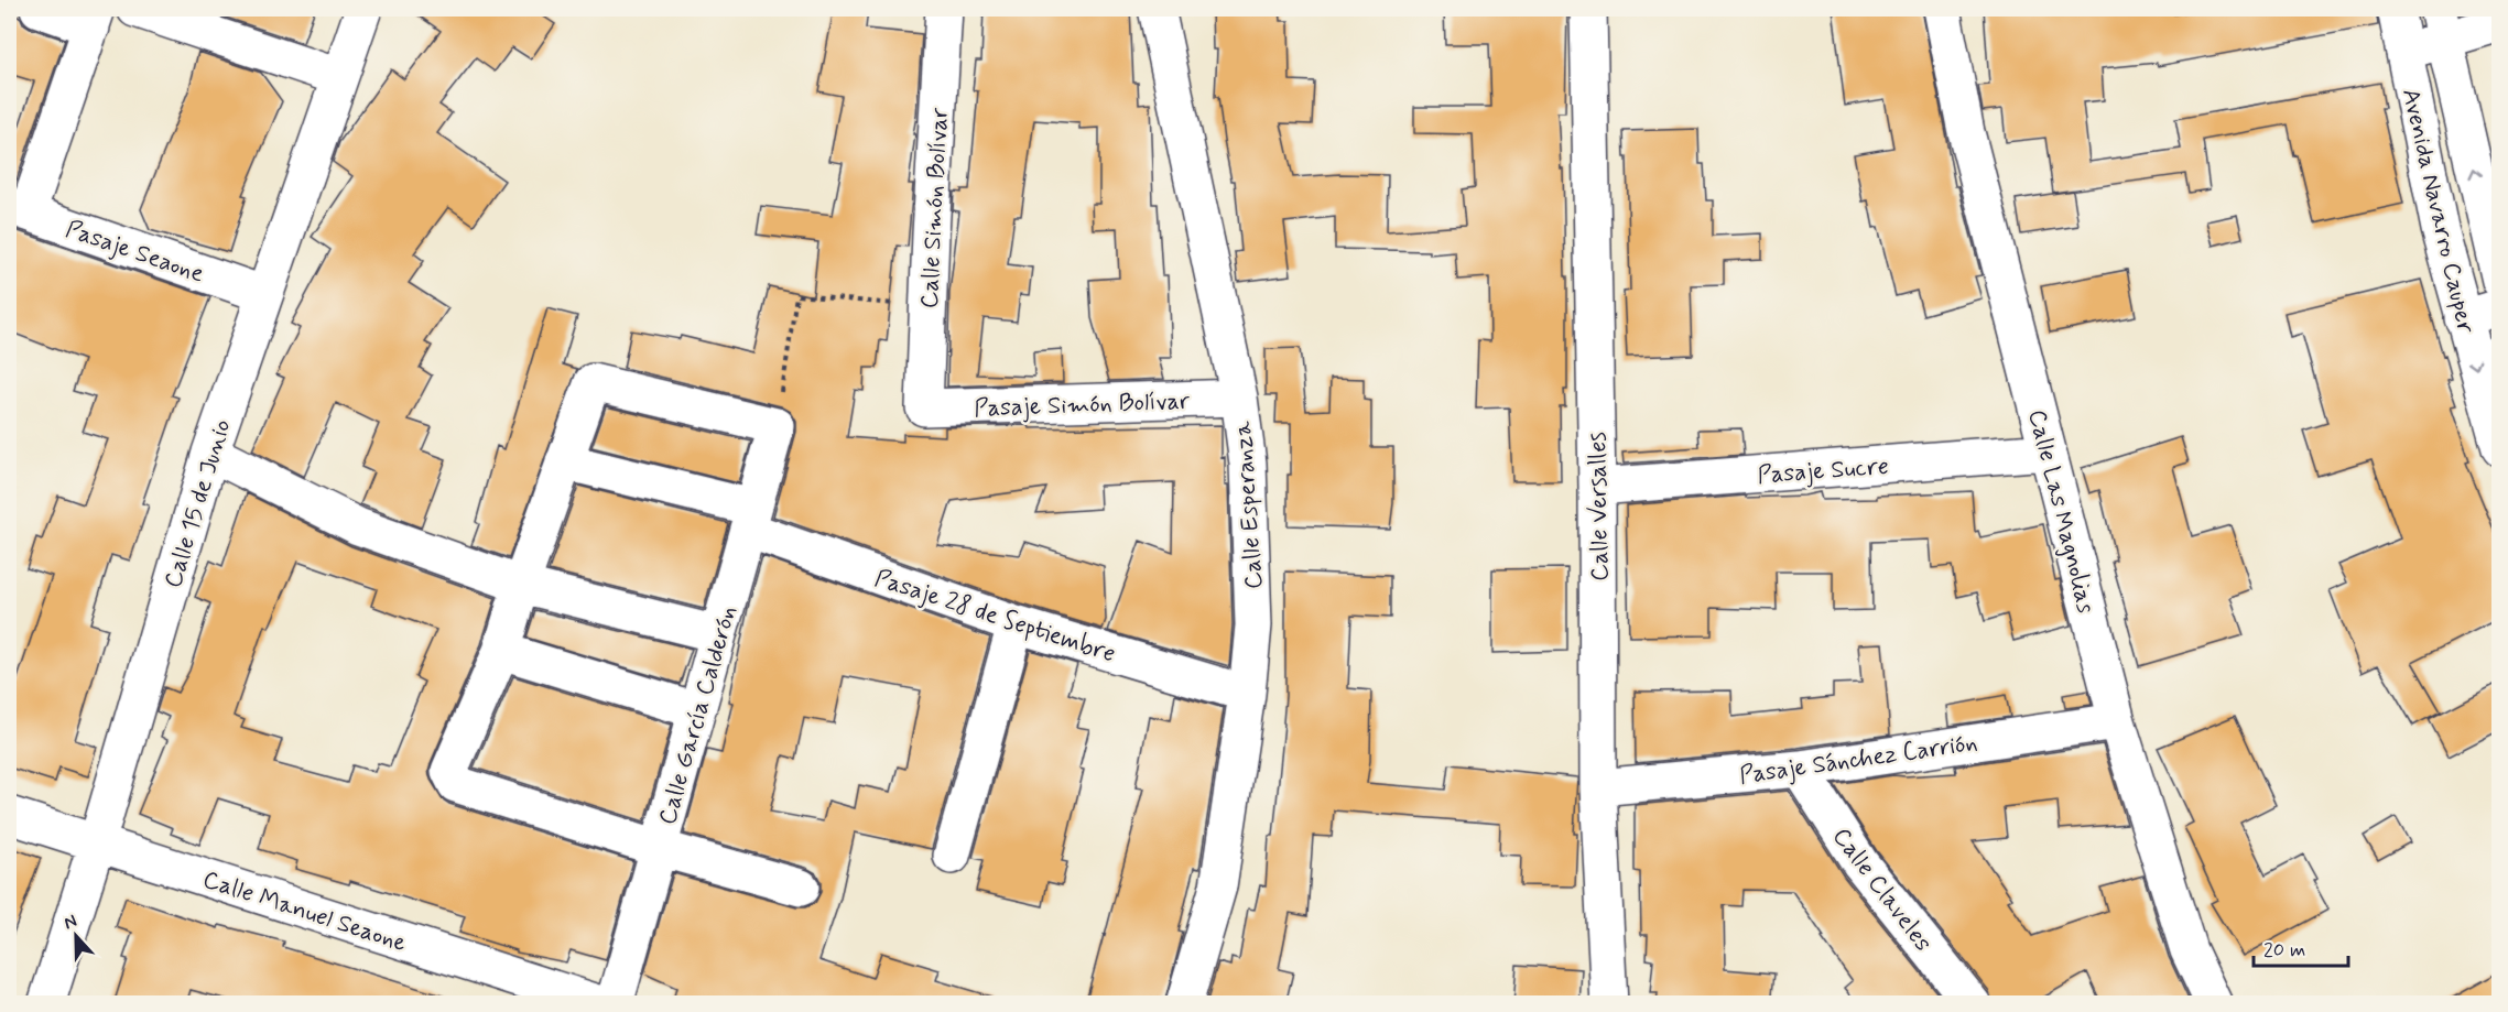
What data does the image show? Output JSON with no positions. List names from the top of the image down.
{
  "streets": {
    "street": [
      "Calle Simón Bolívar",
      "Avenida Navarro Cauper",
      "Pasaje Seaone",
      "Pasaje Simón Bolívar",
      "Pasaje Sucre",
      "Calle 15 de Junio",
      "Calle Esperanza",
      "Calle Versalles",
      "Calle Las Magnolias",
      "Pasaje 28 de Septiembre",
      "Calle García Calderón",
      "Pasaje Sánchez Carrión",
      "Calle Claveles",
      "Calle Manuel Seaone"
    ]
  },
  "crossings": [
    ["Calle Simón Bolívar", "Pasaje Simón Bolívar"],
    ["Pasaje Seaone", "Calle 15 de Junio"],
    ["Pasaje Simón Bolívar", "Calle Esperanza"],
    ["Pasaje Sucre", "Calle Versalles"],
    ["Pasaje Sucre", "Calle Las Magnolias"],
    ["Calle 15 de Junio", "Calle Manuel Seaone"],
    ["Calle Esperanza", "Pasaje 28 de Septiembre"],
    ["Calle Versalles", "Pasaje Sánchez Carrión"],
    ["Calle Las Magnolias", "Pasaje Sánchez Carrión"],
    ["Pasaje 28 de Septiembre", "Calle García Calderón"],
    ["Pasaje Sánchez Carrión", "Calle Claveles"]
  ],
  "scale_bar": "20 m",
  "north": "top"
}
